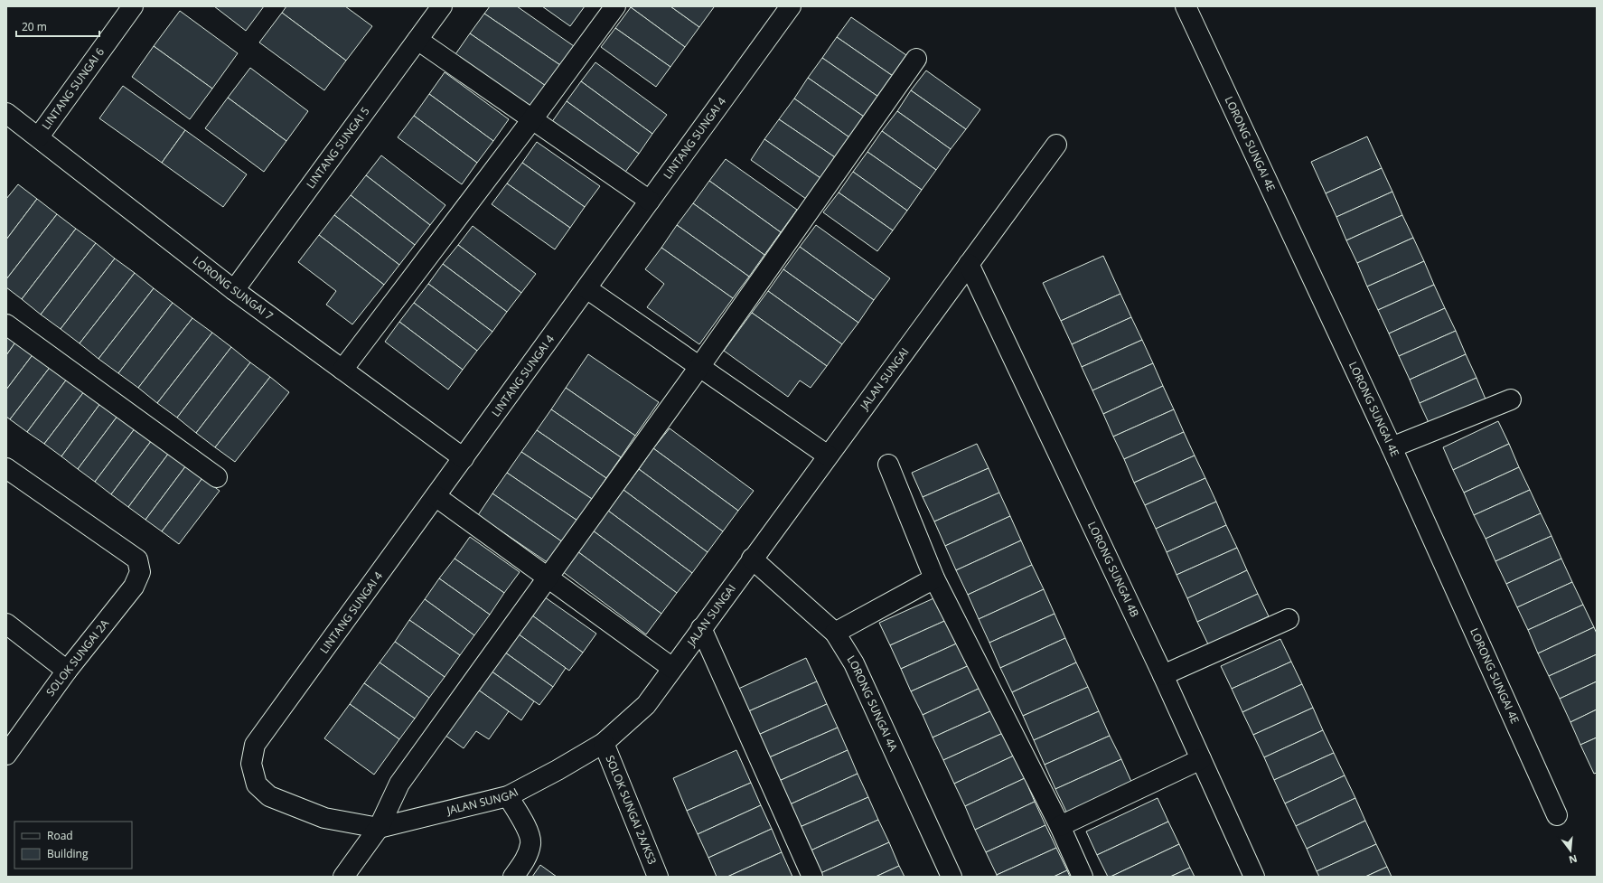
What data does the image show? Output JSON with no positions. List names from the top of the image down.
{
  "streets": {
    "street": [
      "LINTANG SUNGAI 6",
      "LINTANG SUNGAI 4",
      "LORONG SUNGAI 4E",
      "LINTANG SUNGAI 5",
      "LORONG SUNGAI 7",
      "JALAN SUNGAI",
      "LORONG SUNGAI 4B",
      "SOLOK SUNGAI 2A",
      "LORONG SUNGAI 4A",
      "SOLOK SUNGAI 2A/KS3"
    ]
  },
  "crossings": [
    ["LINTANG SUNGAI 6", "LORONG SUNGAI 7"],
    ["LINTANG SUNGAI 4", "LORONG SUNGAI 7"],
    ["LINTANG SUNGAI 4", "JALAN SUNGAI"],
    ["LINTANG SUNGAI 5", "LORONG SUNGAI 7"],
    ["JALAN SUNGAI", "LORONG SUNGAI 4B"],
    ["JALAN SUNGAI", "LORONG SUNGAI 4A"],
    ["JALAN SUNGAI", "SOLOK SUNGAI 2A/KS3"]
  ],
  "legend": ["Road", "Building"],
  "scale_bar": "20 m",
  "north": "bottom"
}
